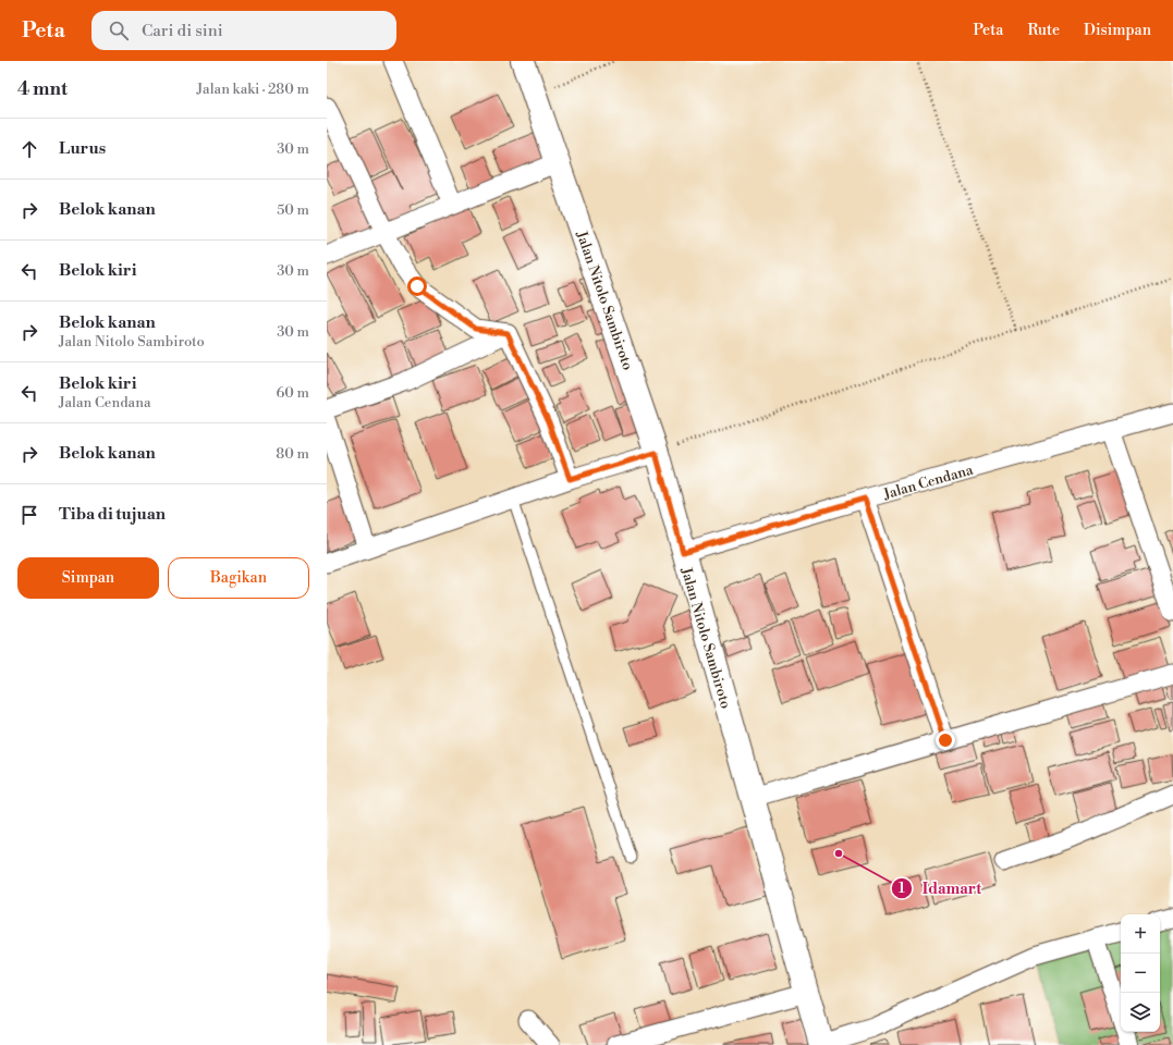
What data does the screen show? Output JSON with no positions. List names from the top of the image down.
{
  "streets": {
    "street": ["Jalan Nitolo Sambiroto", "Jalan Cendana"]
  },
  "crossings": [
    ["Jalan Nitolo Sambiroto", "Jalan Cendana"]
  ],
  "places": ["Idamart"],
  "page": {
    "header": "Peta",
    "search": "Cari di sini",
    "nav": ["Peta", "Rute", "Disimpan"],
    "heading": ["4 mnt", "Jalan kaki · 280 m"],
    "list": [
      ["Lurus", "30 m"],
      ["Belok kanan", "50 m"],
      ["Belok kiri", "30 m"],
      ["Belok kanan", "Jalan Nitolo Sambiroto", "30 m"],
      ["Belok kiri", "Jalan Cendana", "60 m"],
      ["Belok kanan", "80 m"],
      "Tiba di tujuan"
    ],
    "buttons": ["Simpan", "Bagikan"],
    "map_buttons": ["+", "−"]
  }
}
